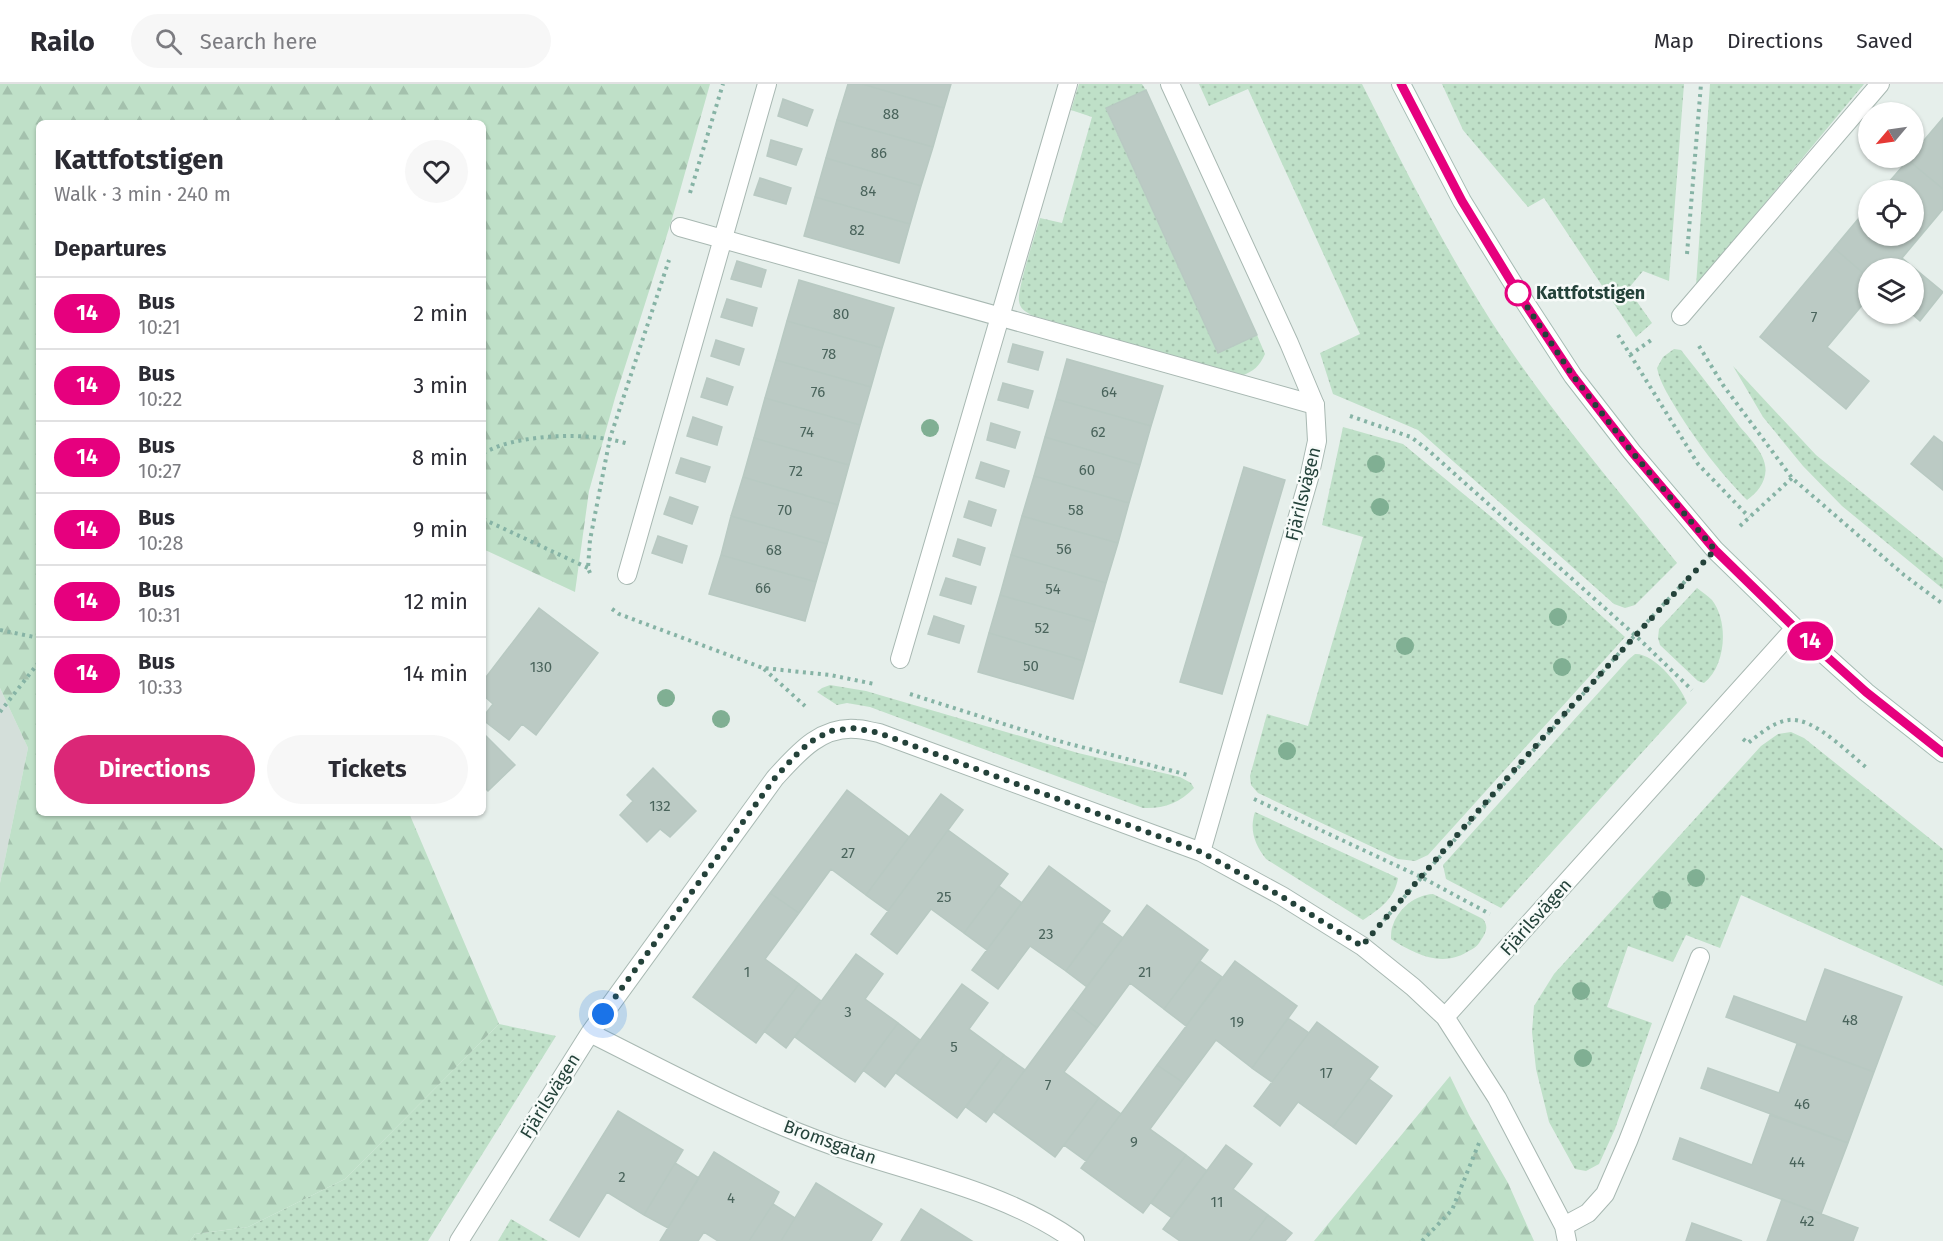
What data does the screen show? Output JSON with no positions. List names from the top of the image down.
{
  "streets": {
    "street": ["Fjärilsvägen", "Bromsgatan"]
  },
  "crossings": [
    ["Fjärilsvägen", "Bromsgatan"]
  ],
  "places": ["Kattfotstigen"],
  "lines": ["bus line 14"],
  "house_numbers": [
    "88",
    "86",
    "84",
    "82",
    "80",
    "7",
    "78",
    "76",
    "64",
    "74",
    "62",
    "60",
    "72",
    "70",
    "58",
    "56",
    "68",
    "66",
    "54",
    "52",
    "50",
    "130",
    "132",
    "27",
    "25",
    "23",
    "1",
    "21",
    "3",
    "48",
    "19",
    "5",
    "17",
    "7",
    "46",
    "9",
    "44",
    "2",
    "4",
    "11",
    "42"
  ],
  "north": "bottom left",
  "page": {
    "header": "Railo",
    "search": "Search here",
    "nav": ["Map", "Directions", "Saved"],
    "on_map": "14",
    "heading": [
      ["Kattfotstigen", "Walk · 3 min · 240 m"],
      "Departures"
    ],
    "list": [
      {
        "mark": "14",
        "name": "Bus",
        "note": "10:21",
        "value": "2 min"
      },
      {
        "mark": "14",
        "name": "Bus",
        "note": "10:22",
        "value": "3 min"
      },
      {
        "mark": "14",
        "name": "Bus",
        "note": "10:27",
        "value": "8 min"
      },
      {
        "mark": "14",
        "name": "Bus",
        "note": "10:28",
        "value": "9 min"
      },
      {
        "mark": "14",
        "name": "Bus",
        "note": "10:31",
        "value": "12 min"
      },
      {
        "mark": "14",
        "name": "Bus",
        "note": "10:33",
        "value": "14 min"
      }
    ],
    "buttons": ["Directions", "Tickets"]
  }
}
